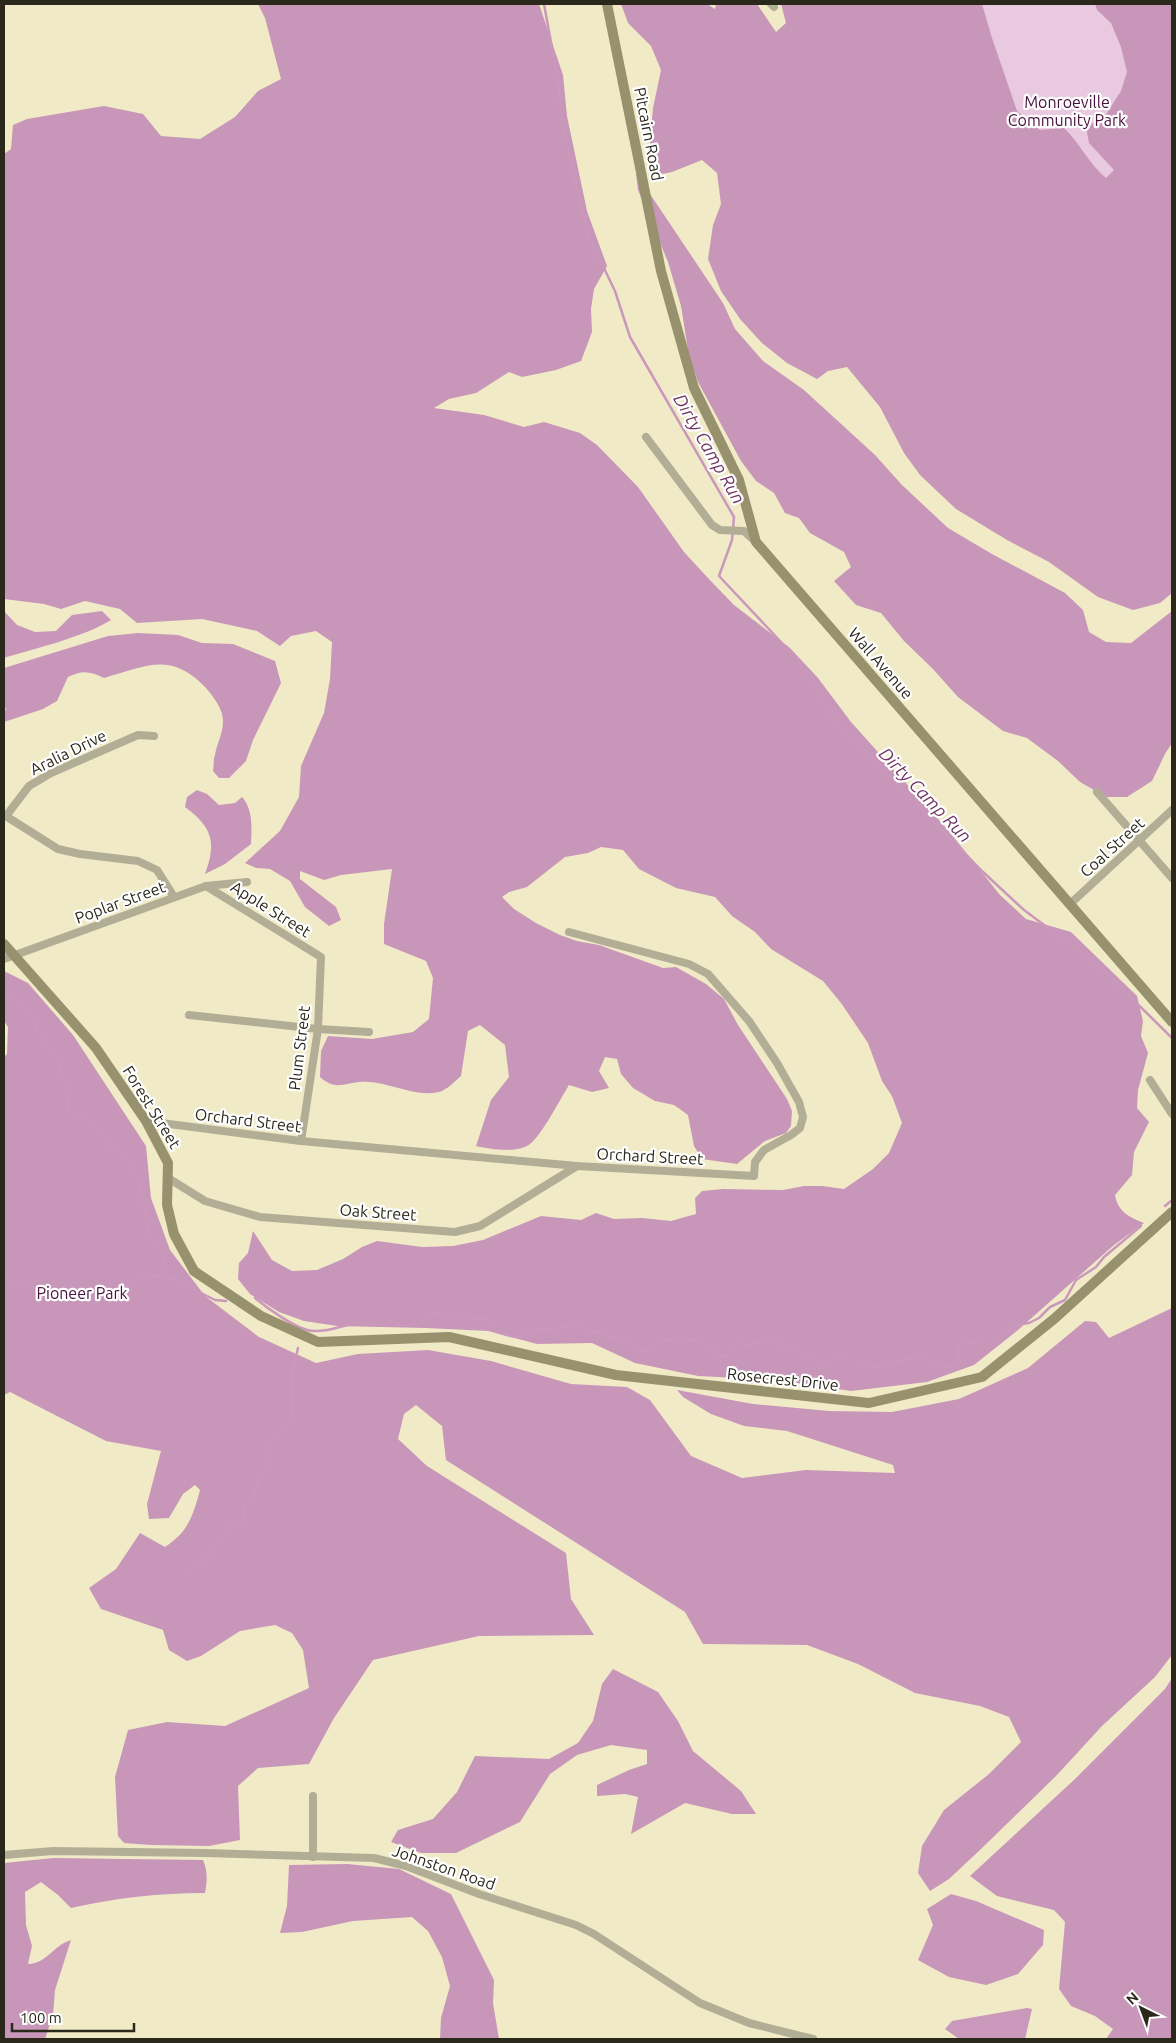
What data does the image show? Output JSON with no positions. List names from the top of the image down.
{
  "streets": {
    "street": [
      "Pitcairn Road",
      "Wall Avenue",
      "Aralia Drive",
      "Coal Street",
      "Poplar Street",
      "Apple Street",
      "Plum Street",
      "Forest Street",
      "Orchard Street",
      "Oak Street",
      "Rosecrest Drive",
      "Johnston Road"
    ]
  },
  "crossings": [
    ["Pitcairn Road", "Wall Avenue"],
    ["Wall Avenue", "Coal Street"],
    ["Poplar Street", "Apple Street"],
    ["Poplar Street", "Forest Street"],
    ["Apple Street", "Plum Street"],
    ["Plum Street", "Orchard Street"],
    ["Forest Street", "Orchard Street"],
    ["Forest Street", "Oak Street"],
    ["Forest Street", "Rosecrest Drive"],
    ["Orchard Street", "Oak Street"]
  ],
  "water": ["Dirty Camp Run"],
  "parks": ["Monroeville Community Park", "Pioneer Park"],
  "scale_bar": "100 m",
  "north": "top left"
}
